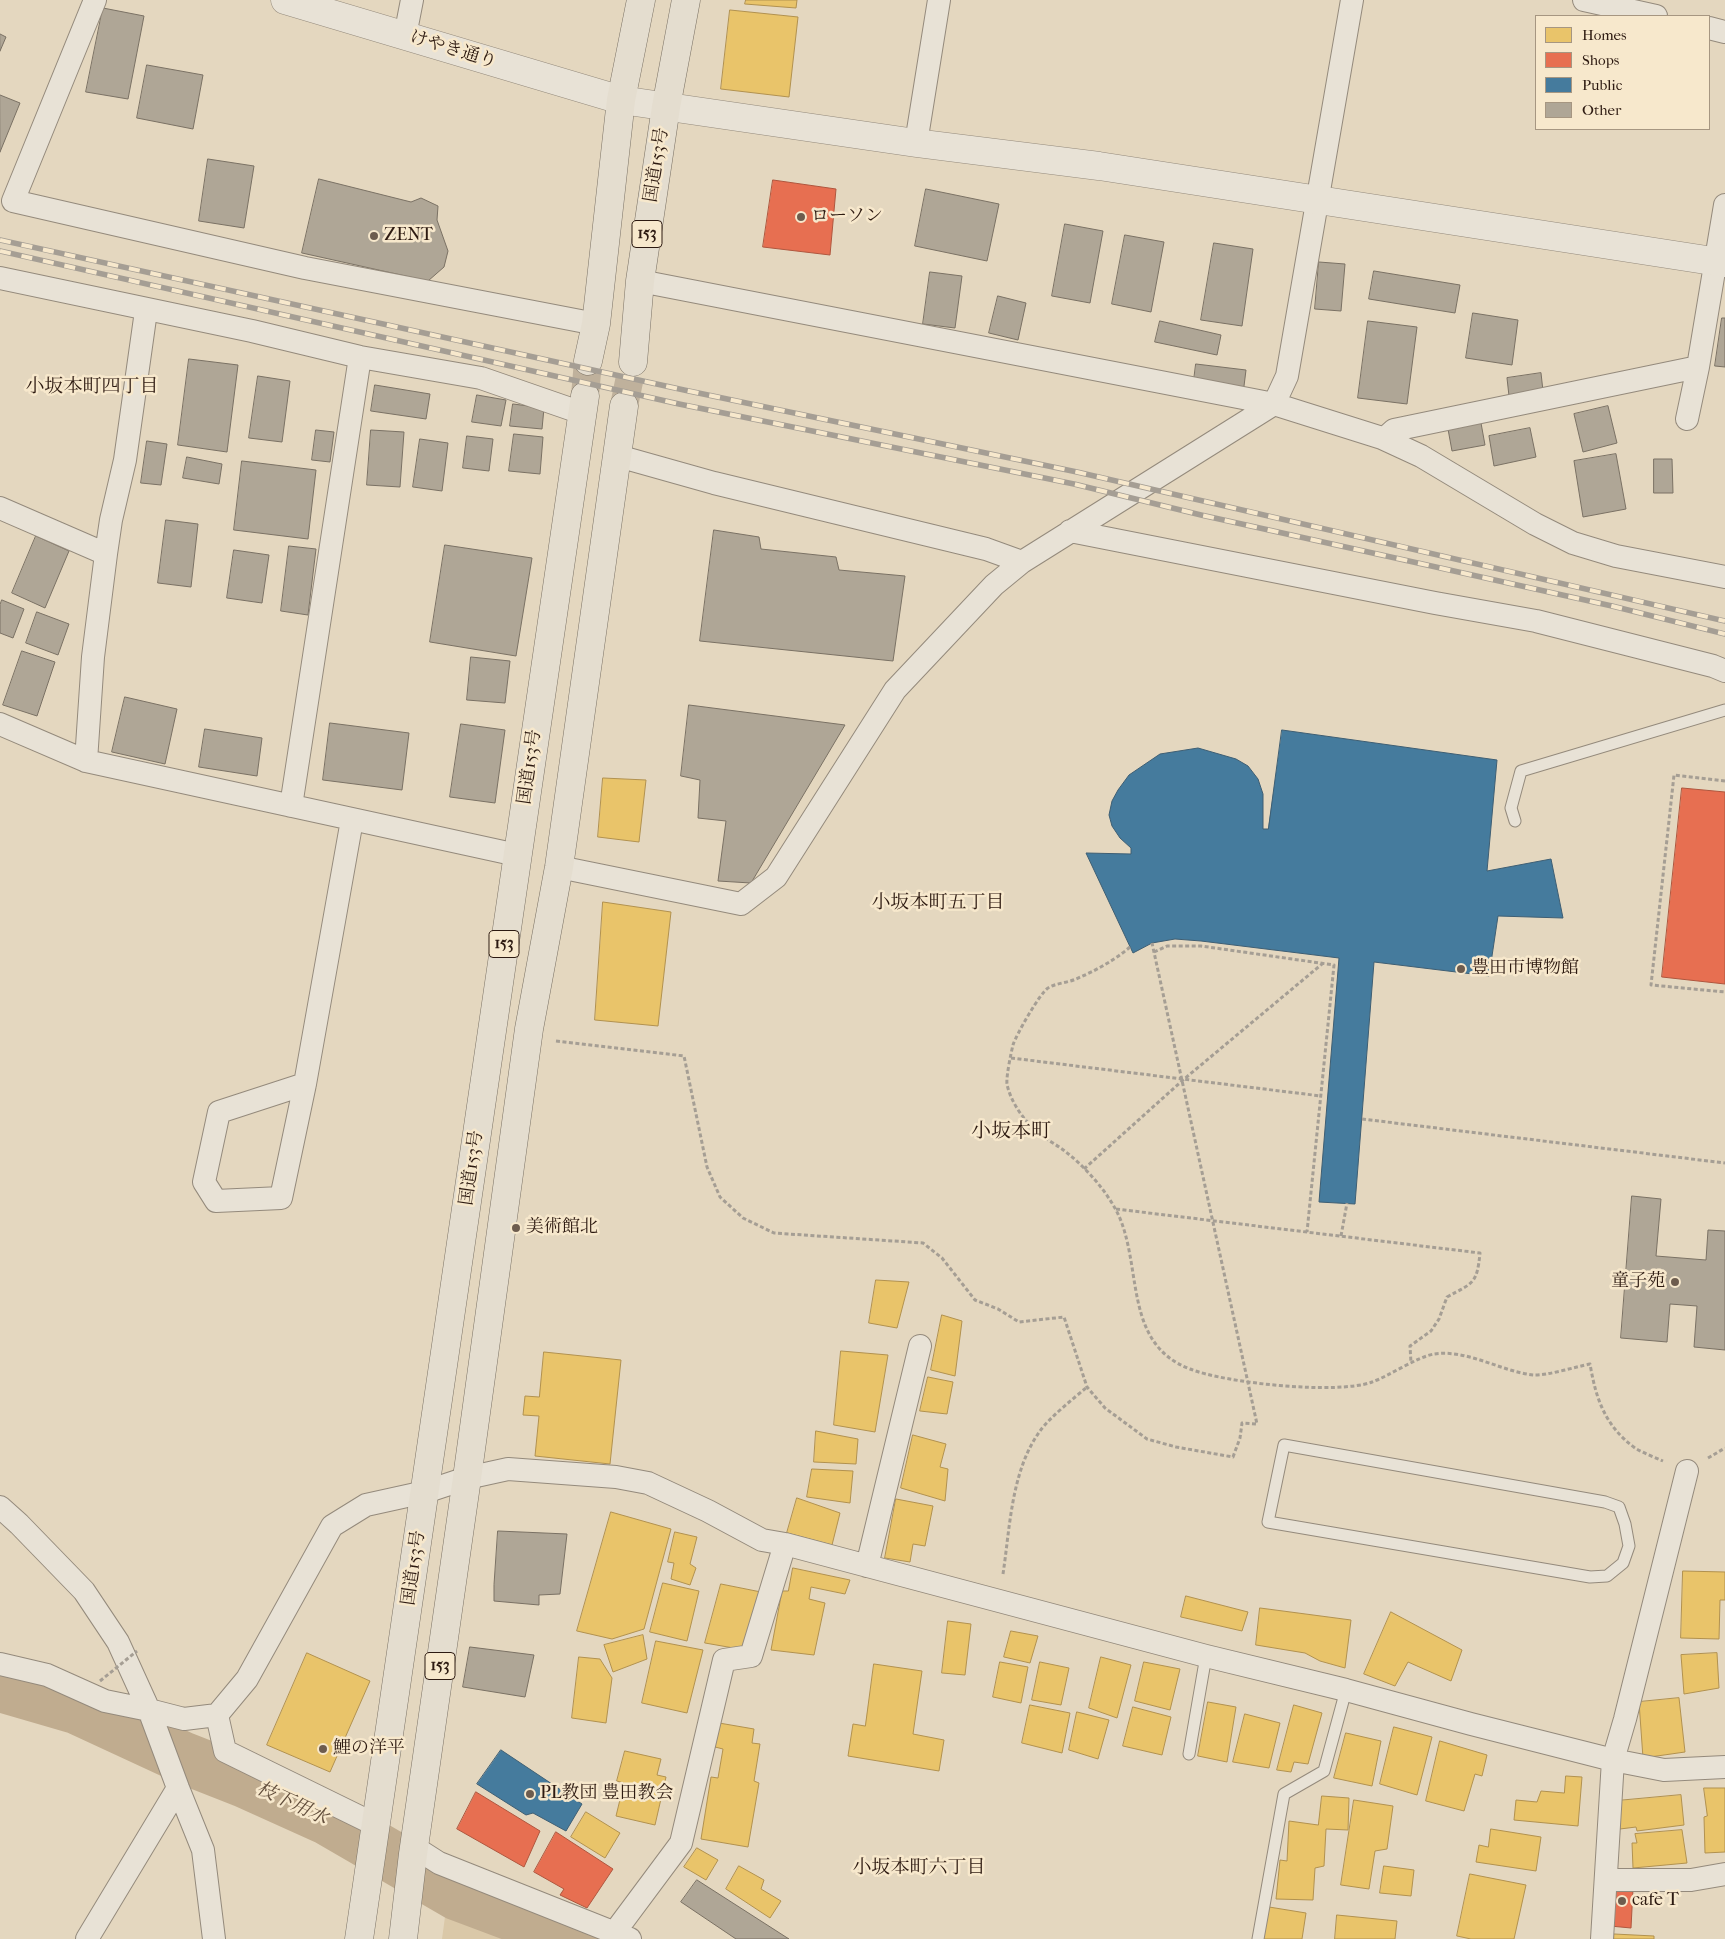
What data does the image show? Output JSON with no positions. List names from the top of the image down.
{
  "streets": {
    "highway": ["国道153号", "153"],
    "street": ["けやき通り"]
  },
  "crossings": [
    ["けやき通り", "国道153号"],
    ["けやき通り", "153"]
  ],
  "districts": [
    "小坂本町四丁目",
    "小坂本町五丁目",
    "小坂本町",
    "小坂本町六丁目"
  ],
  "water": ["枝下用水"],
  "places": [
    "ローソン",
    "ZENT",
    "豊田市博物館",
    "美術館北",
    "童子苑",
    "鯉の洋平",
    "PL教団 豊田教会",
    "cafe T"
  ],
  "legend": [
    "Homes",
    "Shops",
    "Public",
    "Other"
  ]
}
